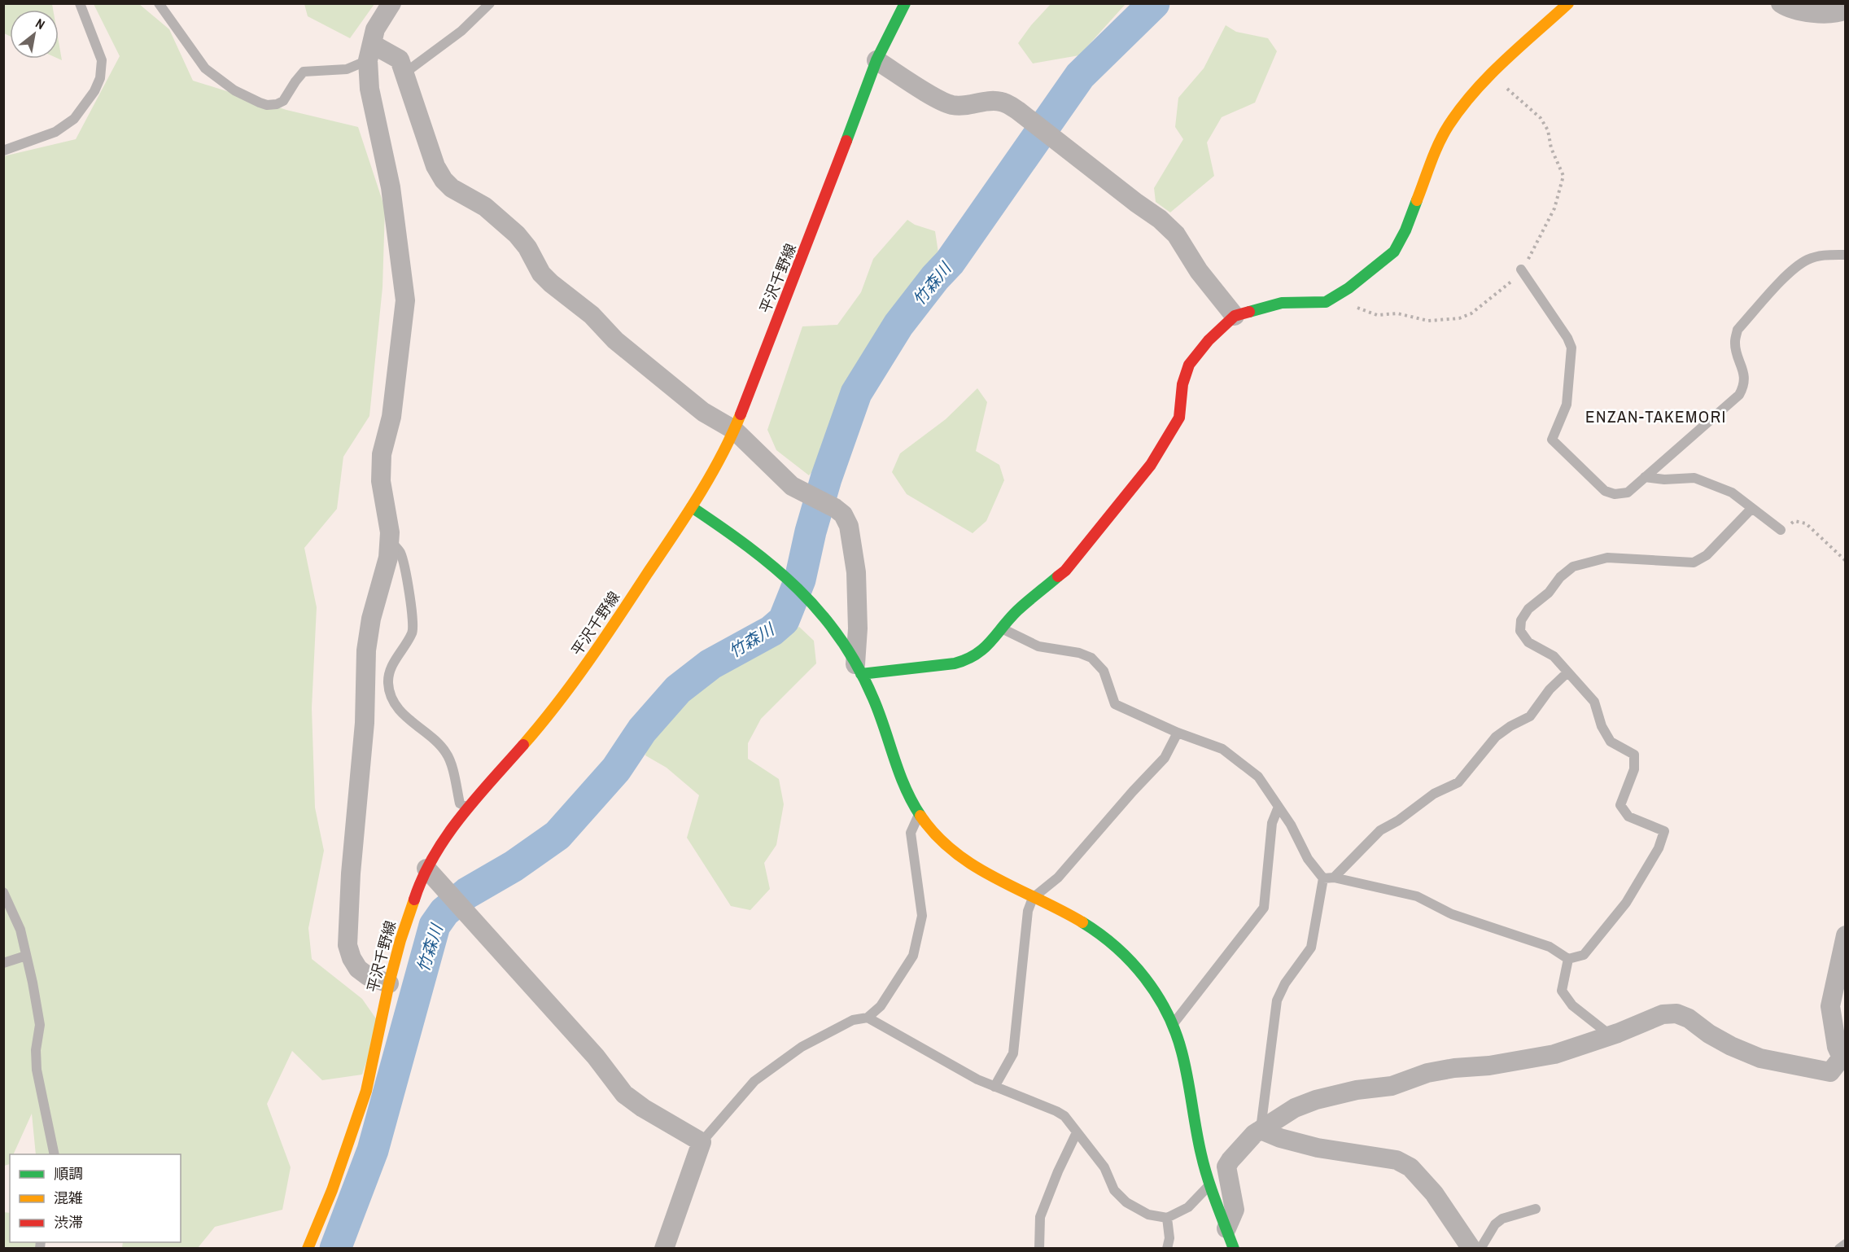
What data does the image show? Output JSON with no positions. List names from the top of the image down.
{
  "streets": {
    "street": ["平沢千野線"]
  },
  "districts": ["ENZAN-TAKEMORI"],
  "water": ["竹森川"],
  "legend": ["順調", "混雑", "渋滞"],
  "north": "top right"
}
